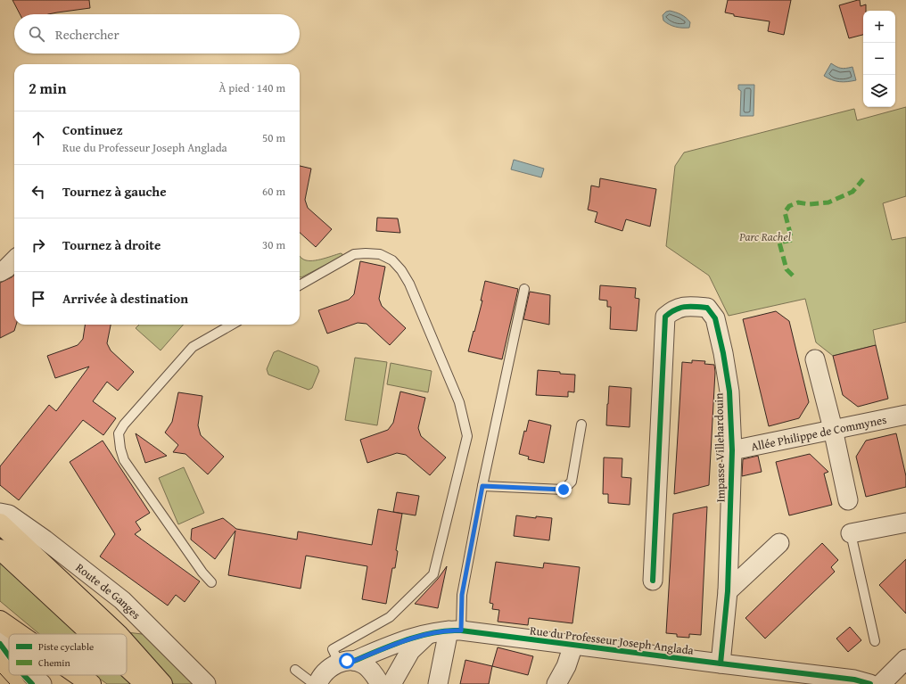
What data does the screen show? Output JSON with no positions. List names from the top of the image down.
{
  "streets": {
    "main road": ["Route de Ganges"],
    "street": ["Allée Philippe de Commynes", "Impasse Villehardouin", "Rue du Professeur Joseph Anglada"]
  },
  "crossings": [
    ["Allée Philippe de Commynes", "Impasse Villehardouin"],
    ["Impasse Villehardouin", "Rue du Professeur Joseph Anglada"]
  ],
  "parks": ["Parc Rachel"],
  "legend": ["Piste cyclable", "Chemin"],
  "page": {
    "map_buttons": ["+", "−"],
    "search": "Rechercher",
    "heading": ["2 min", "À pied · 140 m"],
    "list": [
      ["Continuez", "Rue du Professeur Joseph Anglada", "50 m"],
      ["Tournez à gauche", "60 m"],
      ["Tournez à droite", "30 m"],
      "Arrivée à destination"
    ]
  }
}
